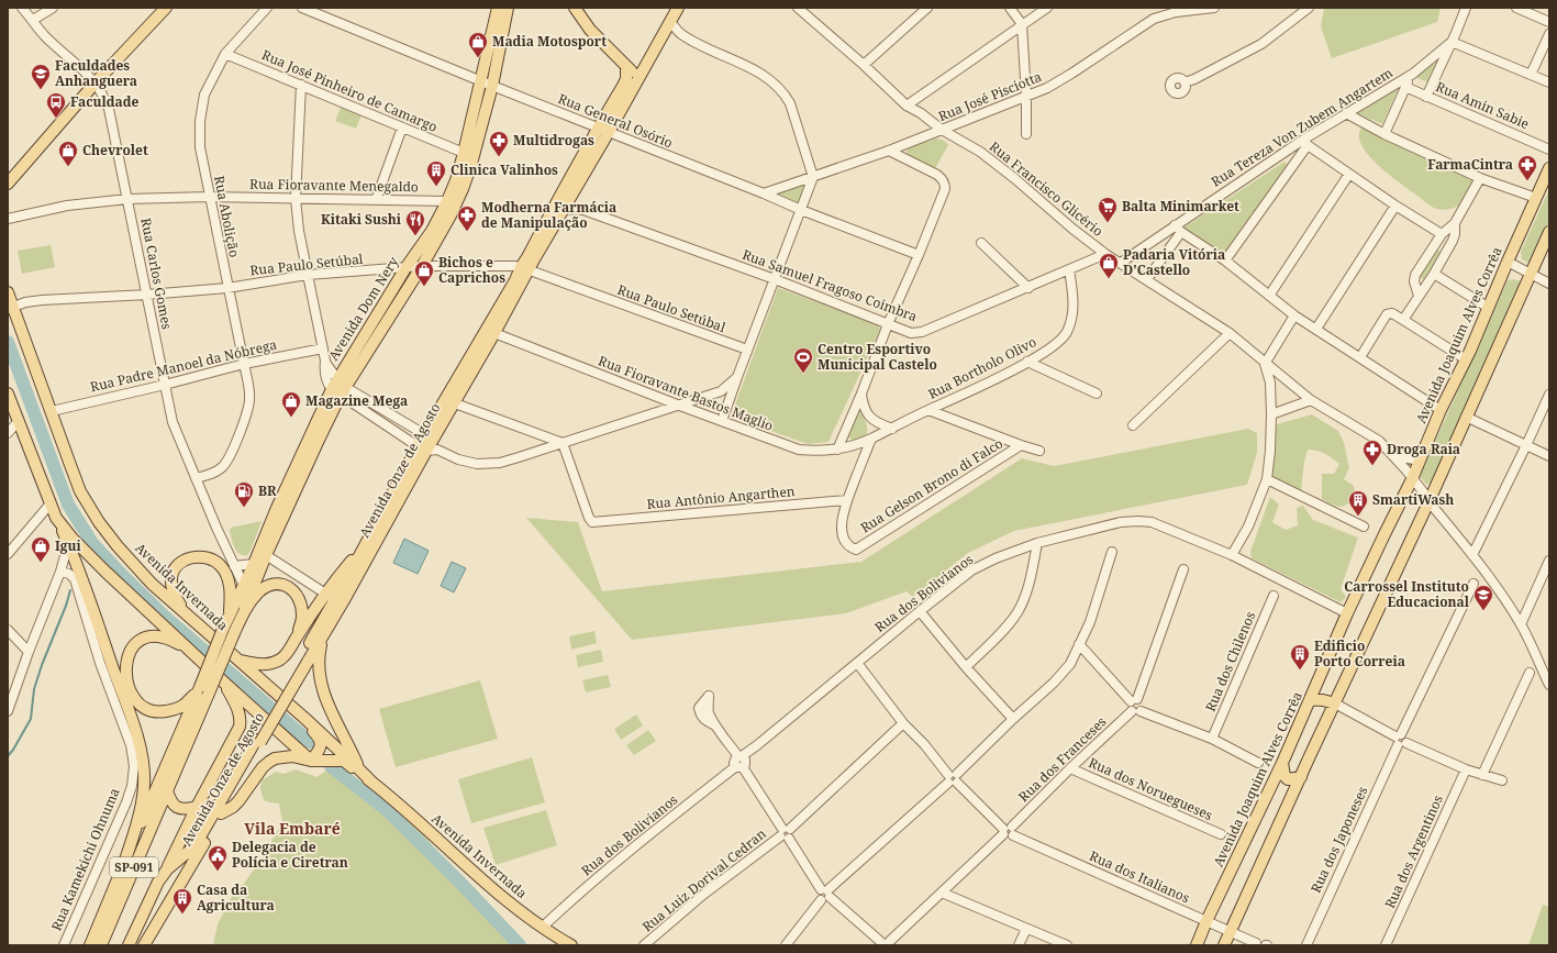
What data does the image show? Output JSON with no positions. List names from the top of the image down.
{
  "streets": {
    "main road": [
      "Avenida Dom Nery",
      "Avenida Joaquim Alves Corrêa",
      "Avenida Onze de Agosto",
      "Avenida Invernada",
      "SP-091"
    ],
    "street": [
      "Rua José Pinheiro de Camargo",
      "Rua José Pisciotta",
      "Rua Amin Sabie",
      "Rua General Osório",
      "Rua Tereza Von Zubem Angartem",
      "Rua Fioravante Menegaldo",
      "Rua Francisco Glicério",
      "Rua Abolição",
      "Rua Paulo Setúbal",
      "Rua Carlos Gomes",
      "Rua Samuel Fragoso Coimbra",
      "Rua Padre Manoel da Nóbrega",
      "Rua Bortholo Olivo",
      "Rua Fioravante Bastos Maglio",
      "Rua Gelson Brono di Falco",
      "Rua Antônio Angarthen",
      "Rua dos Bolivianos",
      "Rua dos Chilenos",
      "Rua dos Franceses",
      "Rua dos Noruegueses",
      "Rua dos Japoneses",
      "Rua dos Argentinos",
      "Rua Kamekichi Ohnuma",
      "Rua dos Italianos",
      "Rua Luiz Dorival Cedran"
    ]
  },
  "crossings": [
    ["Rua José Pinheiro de Camargo", "Rua Abolição"],
    ["Rua José Pinheiro de Camargo", "Avenida Dom Nery"],
    ["Rua José Pisciotta", "Rua General Osório"],
    ["Rua José Pisciotta", "Rua Francisco Glicério"],
    ["Rua General Osório", "Avenida Dom Nery"],
    ["Rua General Osório", "Avenida Onze de Agosto"],
    ["Rua Tereza Von Zubem Angartem", "Rua Francisco Glicério"],
    ["Rua Fioravante Menegaldo", "Rua Abolição"],
    ["Rua Fioravante Menegaldo", "Rua Carlos Gomes"],
    ["Rua Fioravante Menegaldo", "Avenida Dom Nery"],
    ["Rua Francisco Glicério", "Rua Samuel Fragoso Coimbra"],
    ["Rua Francisco Glicério", "Avenida Joaquim Alves Corrêa"],
    ["Rua Abolição", "Rua Paulo Setúbal"],
    ["Rua Abolição", "Rua Carlos Gomes"],
    ["Rua Abolição", "Rua Padre Manoel da Nóbrega"],
    ["Rua Paulo Setúbal", "Rua Carlos Gomes"],
    ["Rua Paulo Setúbal", "Avenida Dom Nery"],
    ["Rua Paulo Setúbal", "Avenida Onze de Agosto"],
    ["Rua Paulo Setúbal", "Avenida Invernada"],
    ["Rua Carlos Gomes", "Avenida Dom Nery"],
    ["Rua Carlos Gomes", "Rua Padre Manoel da Nóbrega"],
    ["Rua Samuel Fragoso Coimbra", "Rua Bortholo Olivo"],
    ["Rua Samuel Fragoso Coimbra", "Avenida Onze de Agosto"],
    ["Avenida Joaquim Alves Corrêa", "Rua dos Bolivianos"],
    ["Avenida Joaquim Alves Corrêa", "Rua dos Italianos"],
    ["Rua Padre Manoel da Nóbrega", "Avenida Invernada"],
    ["Rua Bortholo Olivo", "Rua Fioravante Bastos Maglio"],
    ["Rua Fioravante Bastos Maglio", "Avenida Onze de Agosto"],
    ["Avenida Onze de Agosto", "Avenida Invernada"],
    ["Rua Gelson Brono di Falco", "Rua Antônio Angarthen"],
    ["Avenida Invernada", "Rua dos Bolivianos"],
    ["Rua dos Bolivianos", "Rua dos Italianos"],
    ["Rua dos Franceses", "Rua dos Noruegueses"],
    ["Rua dos Franceses", "Rua dos Italianos"],
    ["Rua dos Italianos", "Rua Luiz Dorival Cedran"]
  ],
  "districts": ["Vila Embaré"],
  "places": {
    "shop": [
      "Madia Motosport",
      "Chevrolet",
      "Padaria Vitória D'Castello",
      "Bichos e Caprichos",
      "Magazine Mega",
      "Igui"
    ],
    "school or university": ["Faculdades Anhanguera", "Carrossel Instituto Educacional"],
    "bus stop": ["Faculdade"],
    "pharmacy": [
      "Multidrogas",
      "FarmaCintra",
      "Modherna Farmácia de Manipulação",
      "Droga Raia"
    ],
    "building": [
      "Clinica Valinhos",
      "SmartiWash",
      "Edificio Porto Correia",
      "Casa da Agricultura"
    ],
    "supermarket": ["Balta Minimarket"],
    "restaurant": ["Kitaki Sushi"],
    "sports": ["Centro Esportivo Municipal Castelo"],
    "fuel station": ["BR"],
    "public building": ["Delegacia de Polícia e Ciretran"]
  }
}
